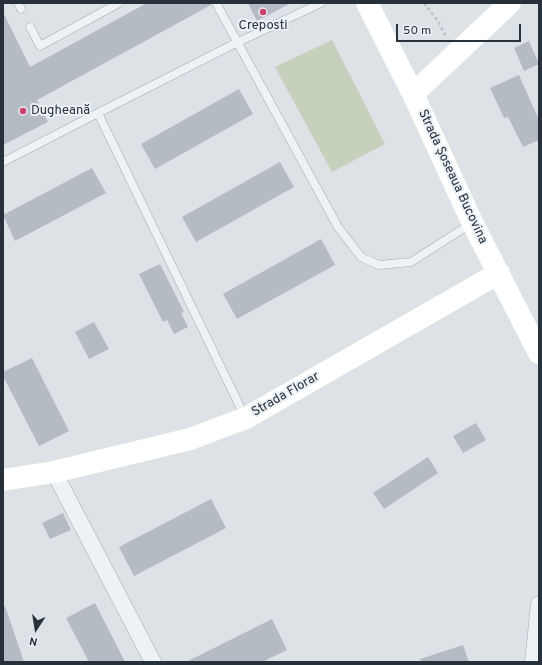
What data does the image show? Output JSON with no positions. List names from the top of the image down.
{
  "streets": {
    "street": ["Strada Șoseaua Bucovina", "Strada Florar"]
  },
  "crossings": [
    ["Strada Șoseaua Bucovina", "Strada Florar"]
  ],
  "places": ["Creposti", "Dugheană"],
  "scale_bar": "50 m",
  "north": "bottom"
}
